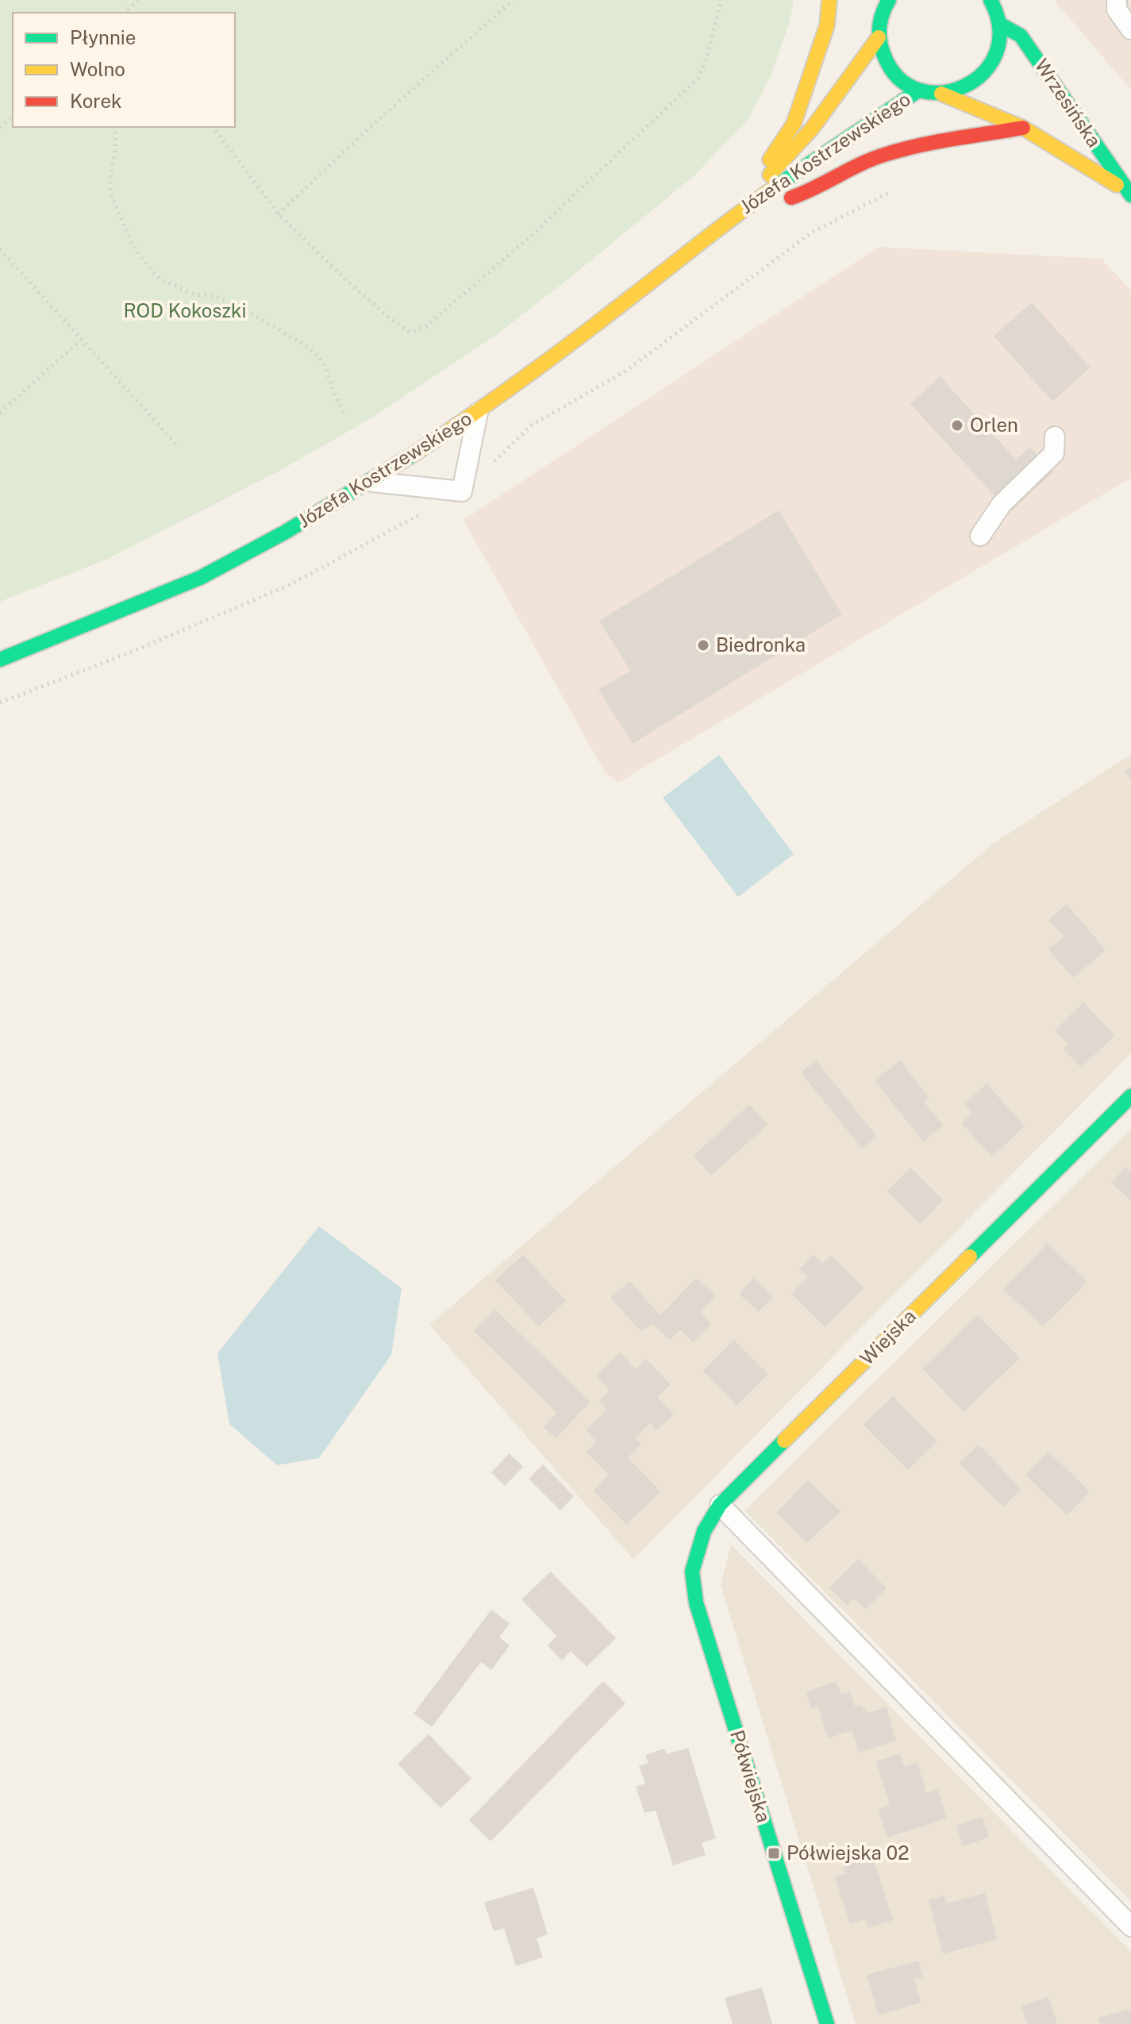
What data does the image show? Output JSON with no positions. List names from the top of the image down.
{
  "streets": {
    "main road": [
      "Wrzesińska",
      "Józefa Kostrzewskiego",
      "Wiejska",
      "Półwiejska"
    ]
  },
  "crossings": [
    ["Wiejska", "Półwiejska"]
  ],
  "parks": ["ROD Kokoszki"],
  "places": {
    "other": ["Orlen", "Biedronka"],
    "transit": ["Półwiejska 02"]
  },
  "legend": ["Płynnie", "Wolno", "Korek"]
}
